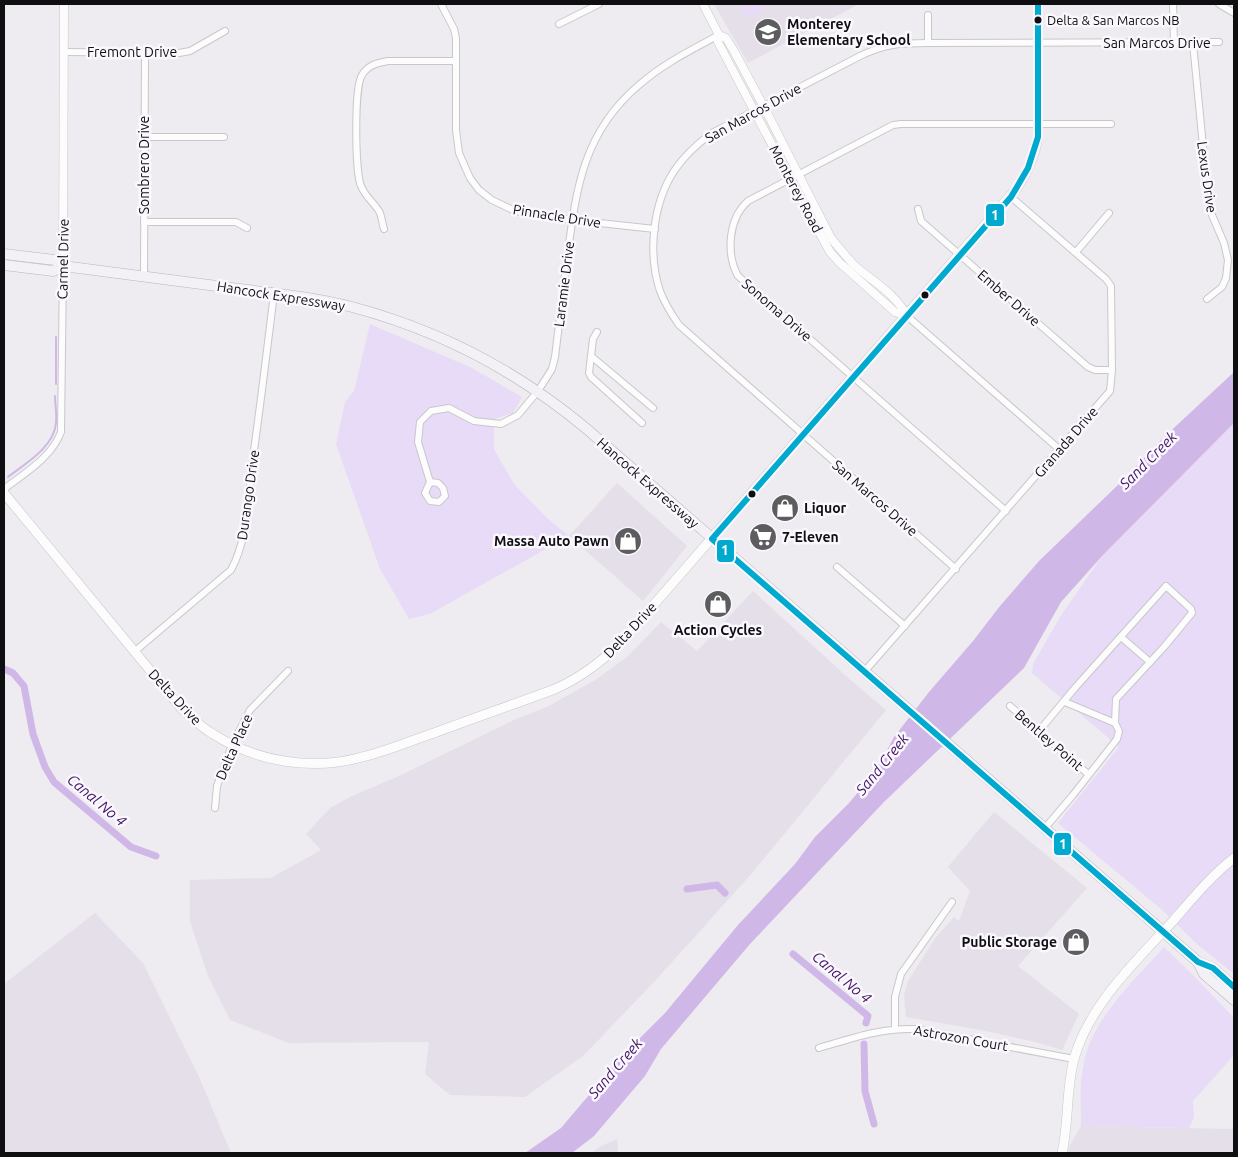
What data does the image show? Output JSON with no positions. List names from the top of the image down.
{
  "streets": {
    "main road": ["Hancock Expressway", "Delta Drive"],
    "street": [
      "San Marcos Drive",
      "Fremont Drive",
      "Sombrero Drive",
      "Lexus Drive",
      "Monterey Road",
      "Pinnacle Drive",
      "Carmel Drive",
      "Laramie Drive",
      "Ember Drive",
      "Sonoma Drive",
      "Granada Drive",
      "Durango Drive",
      "Bentley Point",
      "Delta Place",
      "Astrozon Court"
    ]
  },
  "crossings": [
    ["San Marcos Drive", "Lexus Drive"],
    ["San Marcos Drive", "Monterey Road"],
    ["San Marcos Drive", "Pinnacle Drive"],
    ["San Marcos Drive", "Granada Drive"],
    ["San Marcos Drive", "Delta Drive"],
    ["Fremont Drive", "Sombrero Drive"],
    ["Fremont Drive", "Carmel Drive"],
    ["Sombrero Drive", "Hancock Expressway"],
    ["Monterey Road", "Laramie Drive"],
    ["Monterey Road", "Sonoma Drive"],
    ["Monterey Road", "Granada Drive"],
    ["Monterey Road", "Delta Drive"],
    ["Pinnacle Drive", "Laramie Drive"],
    ["Carmel Drive", "Hancock Expressway"],
    ["Laramie Drive", "Hancock Expressway"],
    ["Hancock Expressway", "Granada Drive"],
    ["Hancock Expressway", "Durango Drive"],
    ["Hancock Expressway", "Delta Drive"],
    ["Hancock Expressway", "Bentley Point"],
    ["Ember Drive", "Granada Drive"],
    ["Ember Drive", "Delta Drive"],
    ["Sonoma Drive", "Granada Drive"],
    ["Sonoma Drive", "Delta Drive"],
    ["Granada Drive", "Delta Drive"],
    ["Durango Drive", "Delta Drive"],
    ["Delta Drive", "Delta Place"]
  ],
  "water": ["Sand Creek", "Canal No 4"],
  "places": {
    "other": ["Delta & San Marcos NB"],
    "school or university": ["Monterey Elementary School"],
    "shop": [
      "Liquor",
      "Massa Auto Pawn",
      "Action Cycles",
      "Public Storage"
    ],
    "supermarket": ["7-Eleven"]
  },
  "lines": ["transit line 1"]
}
